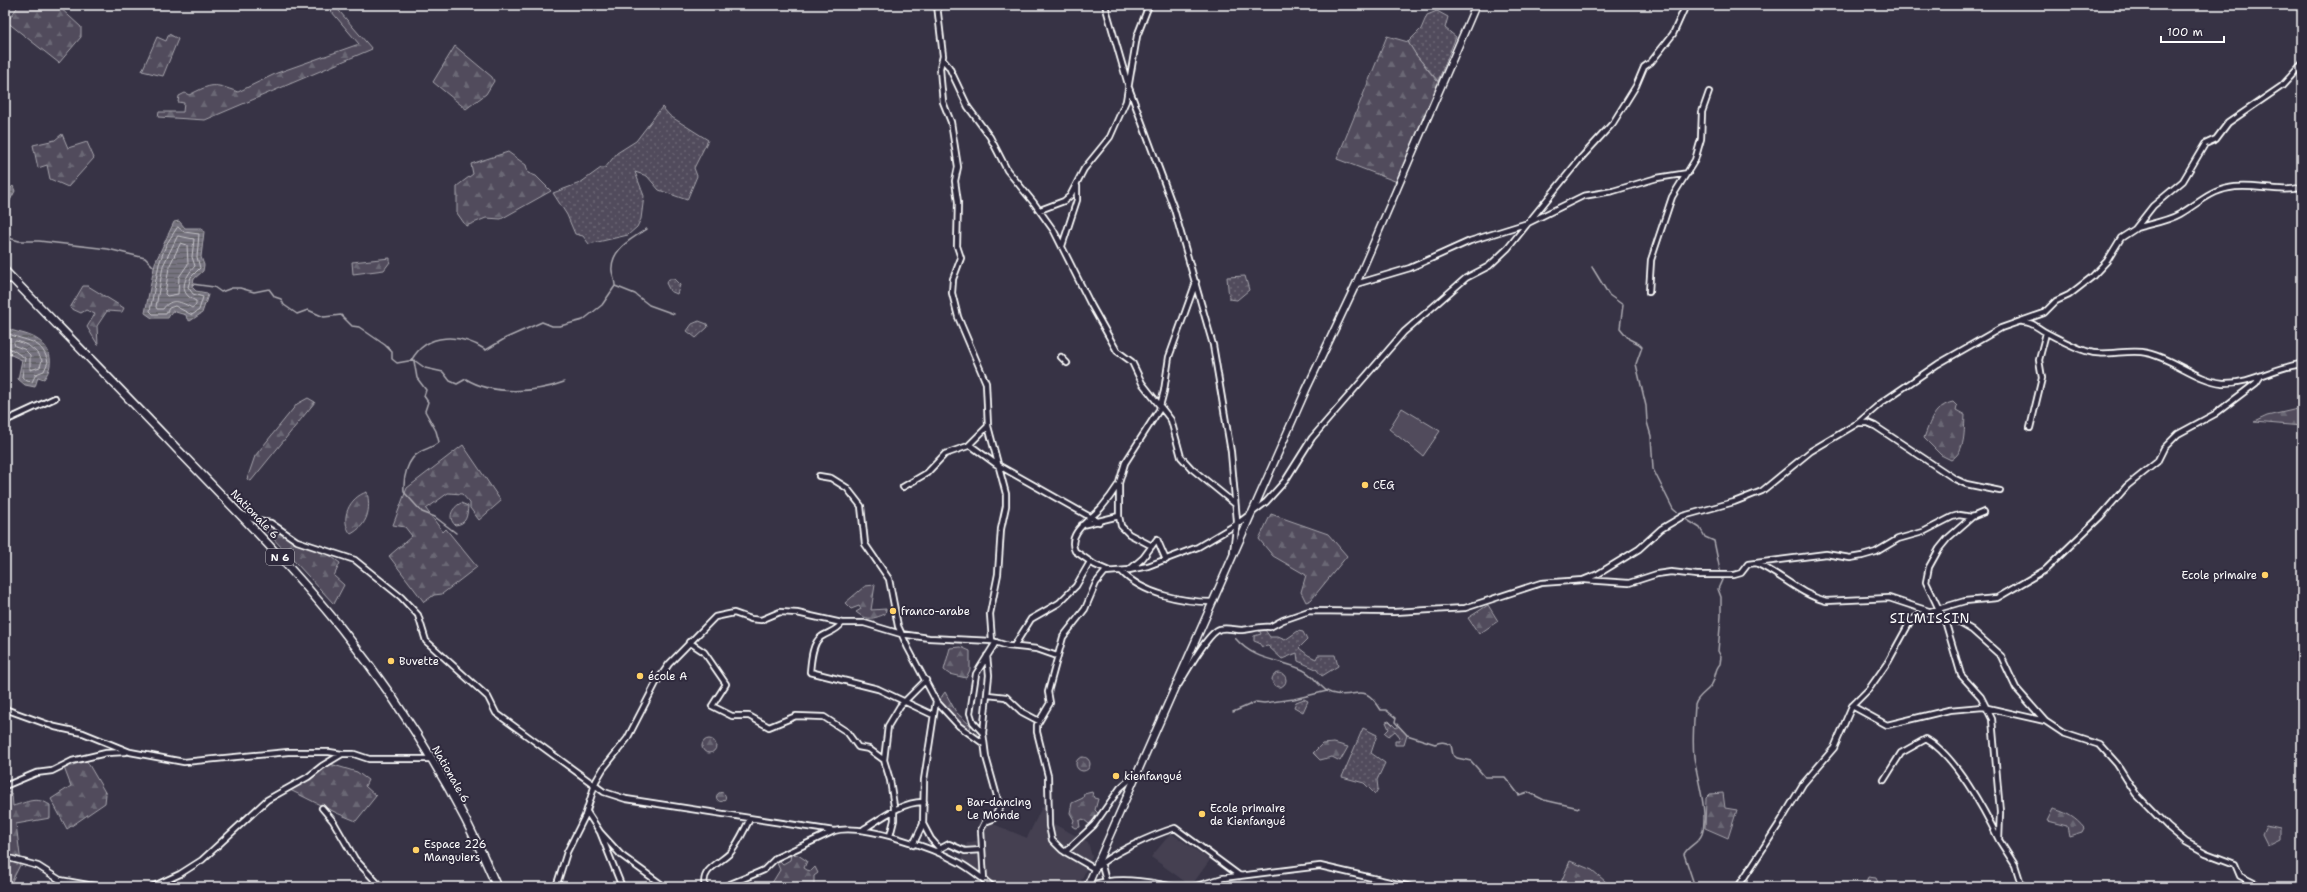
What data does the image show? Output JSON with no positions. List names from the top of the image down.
{
  "streets": {
    "main road": ["Nationale 6", "N 6"]
  },
  "districts": ["SILMISSIN"],
  "places": [
    "CEG",
    "Ecole primaire",
    "franco-arabe",
    "Buvette",
    "école A",
    "kienfangué",
    "Bar-dancing Le Monde",
    "Ecole primaire de Kienfangué",
    "Espace 226 Manguiers"
  ],
  "scale_bar": "100 m"
}
